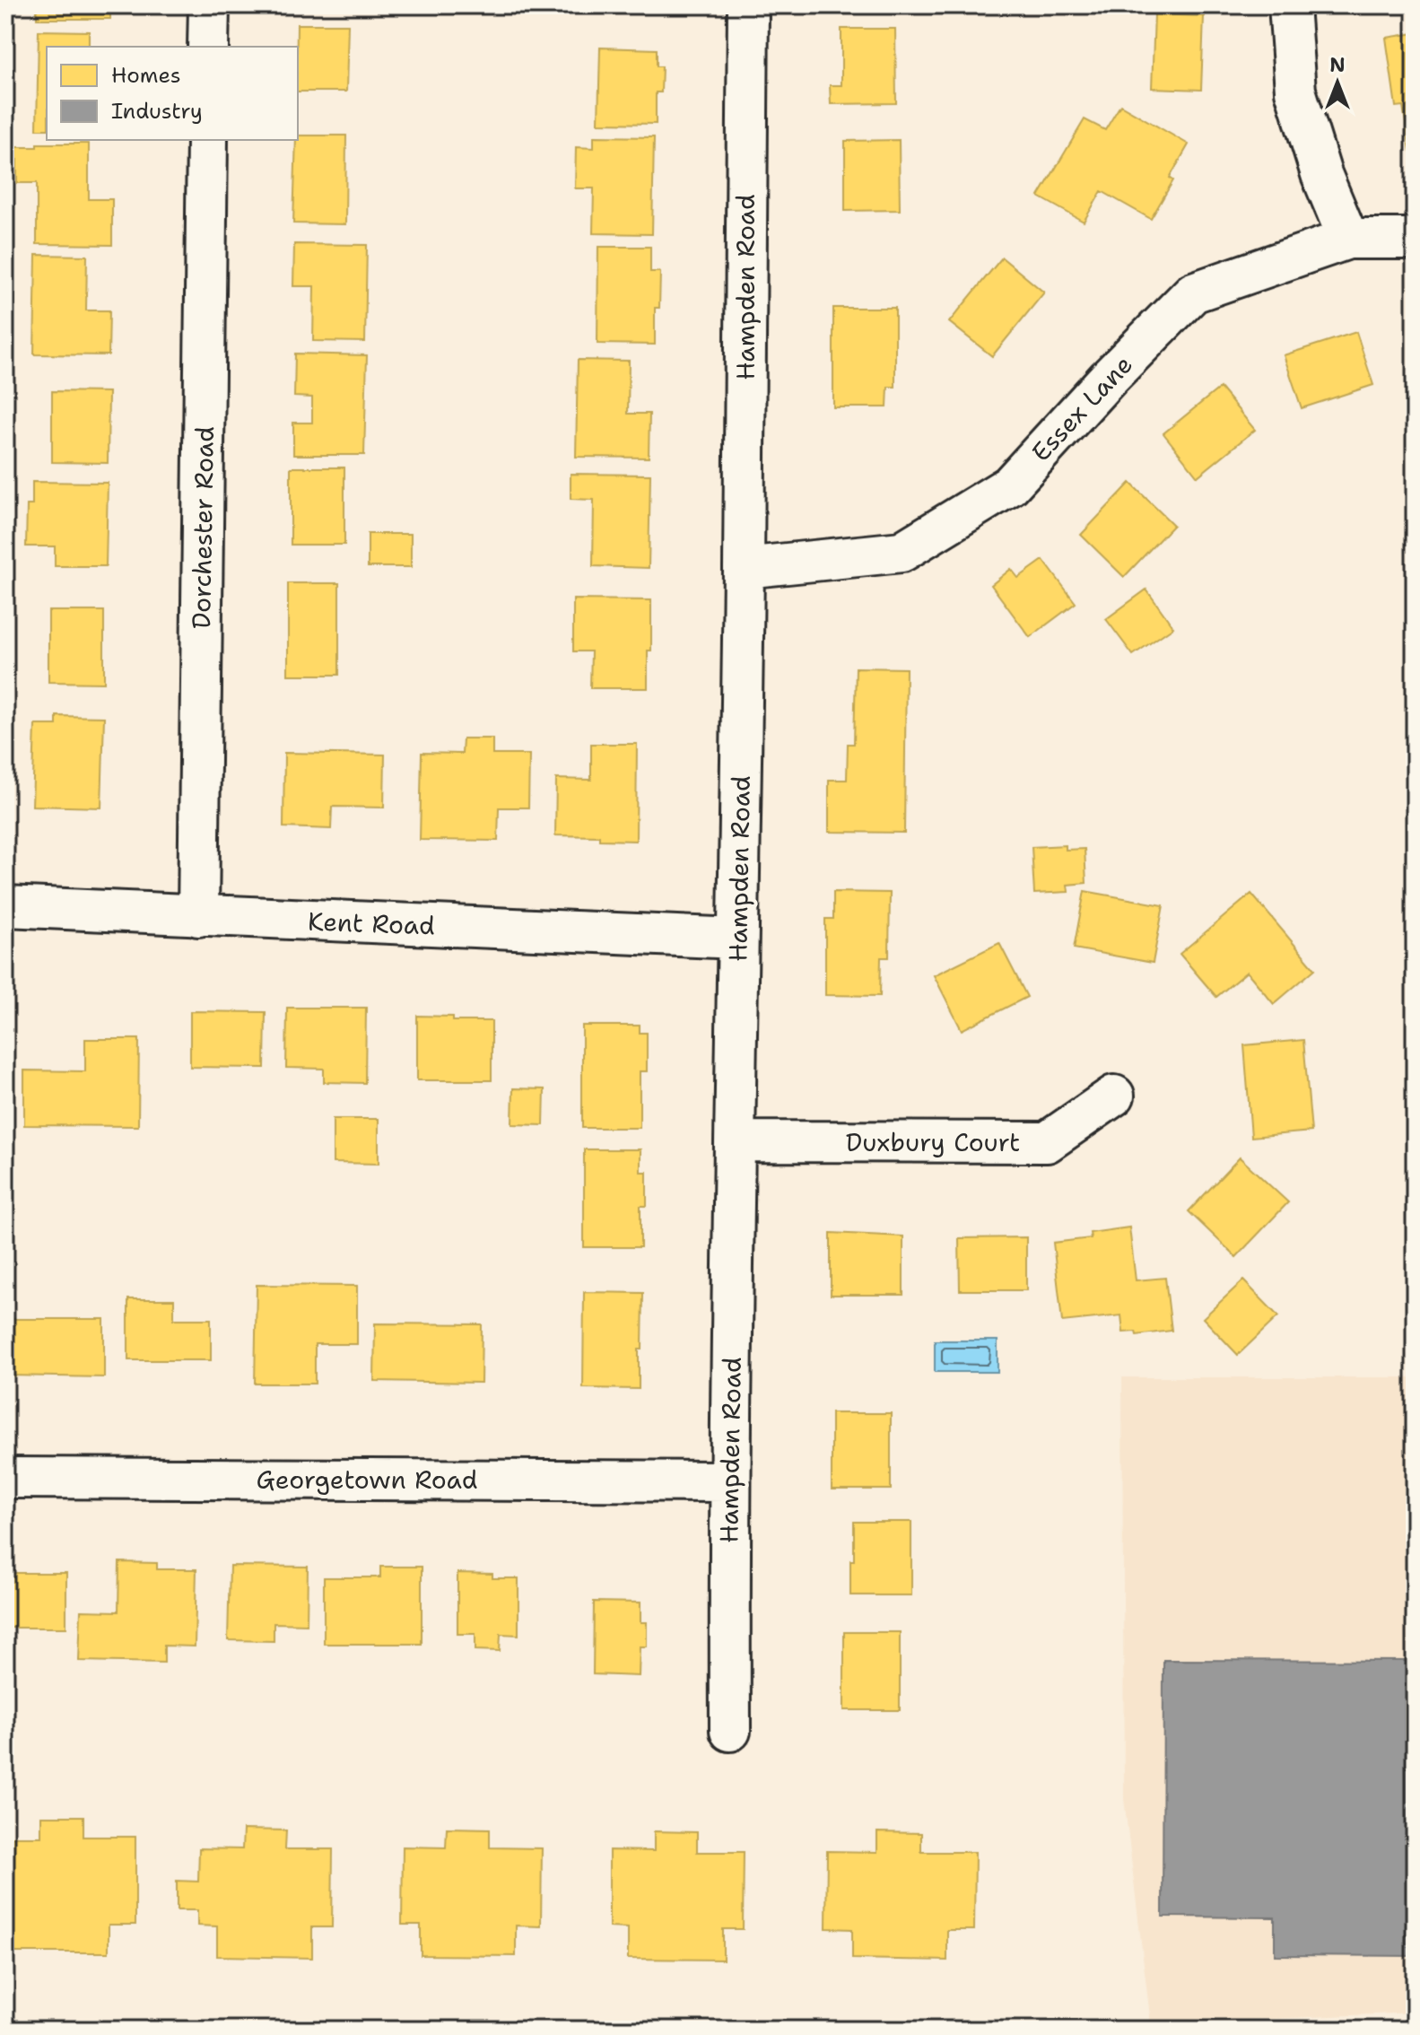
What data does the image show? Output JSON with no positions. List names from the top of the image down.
{
  "streets": {
    "street": [
      "Hampden Road",
      "Essex Lane",
      "Dorchester Road",
      "Kent Road",
      "Duxbury Court",
      "Georgetown Road"
    ]
  },
  "crossings": [
    ["Hampden Road", "Essex Lane"],
    ["Hampden Road", "Kent Road"],
    ["Hampden Road", "Duxbury Court"],
    ["Hampden Road", "Georgetown Road"],
    ["Dorchester Road", "Kent Road"]
  ],
  "legend": ["Homes", "Industry"],
  "north": "top"
}
